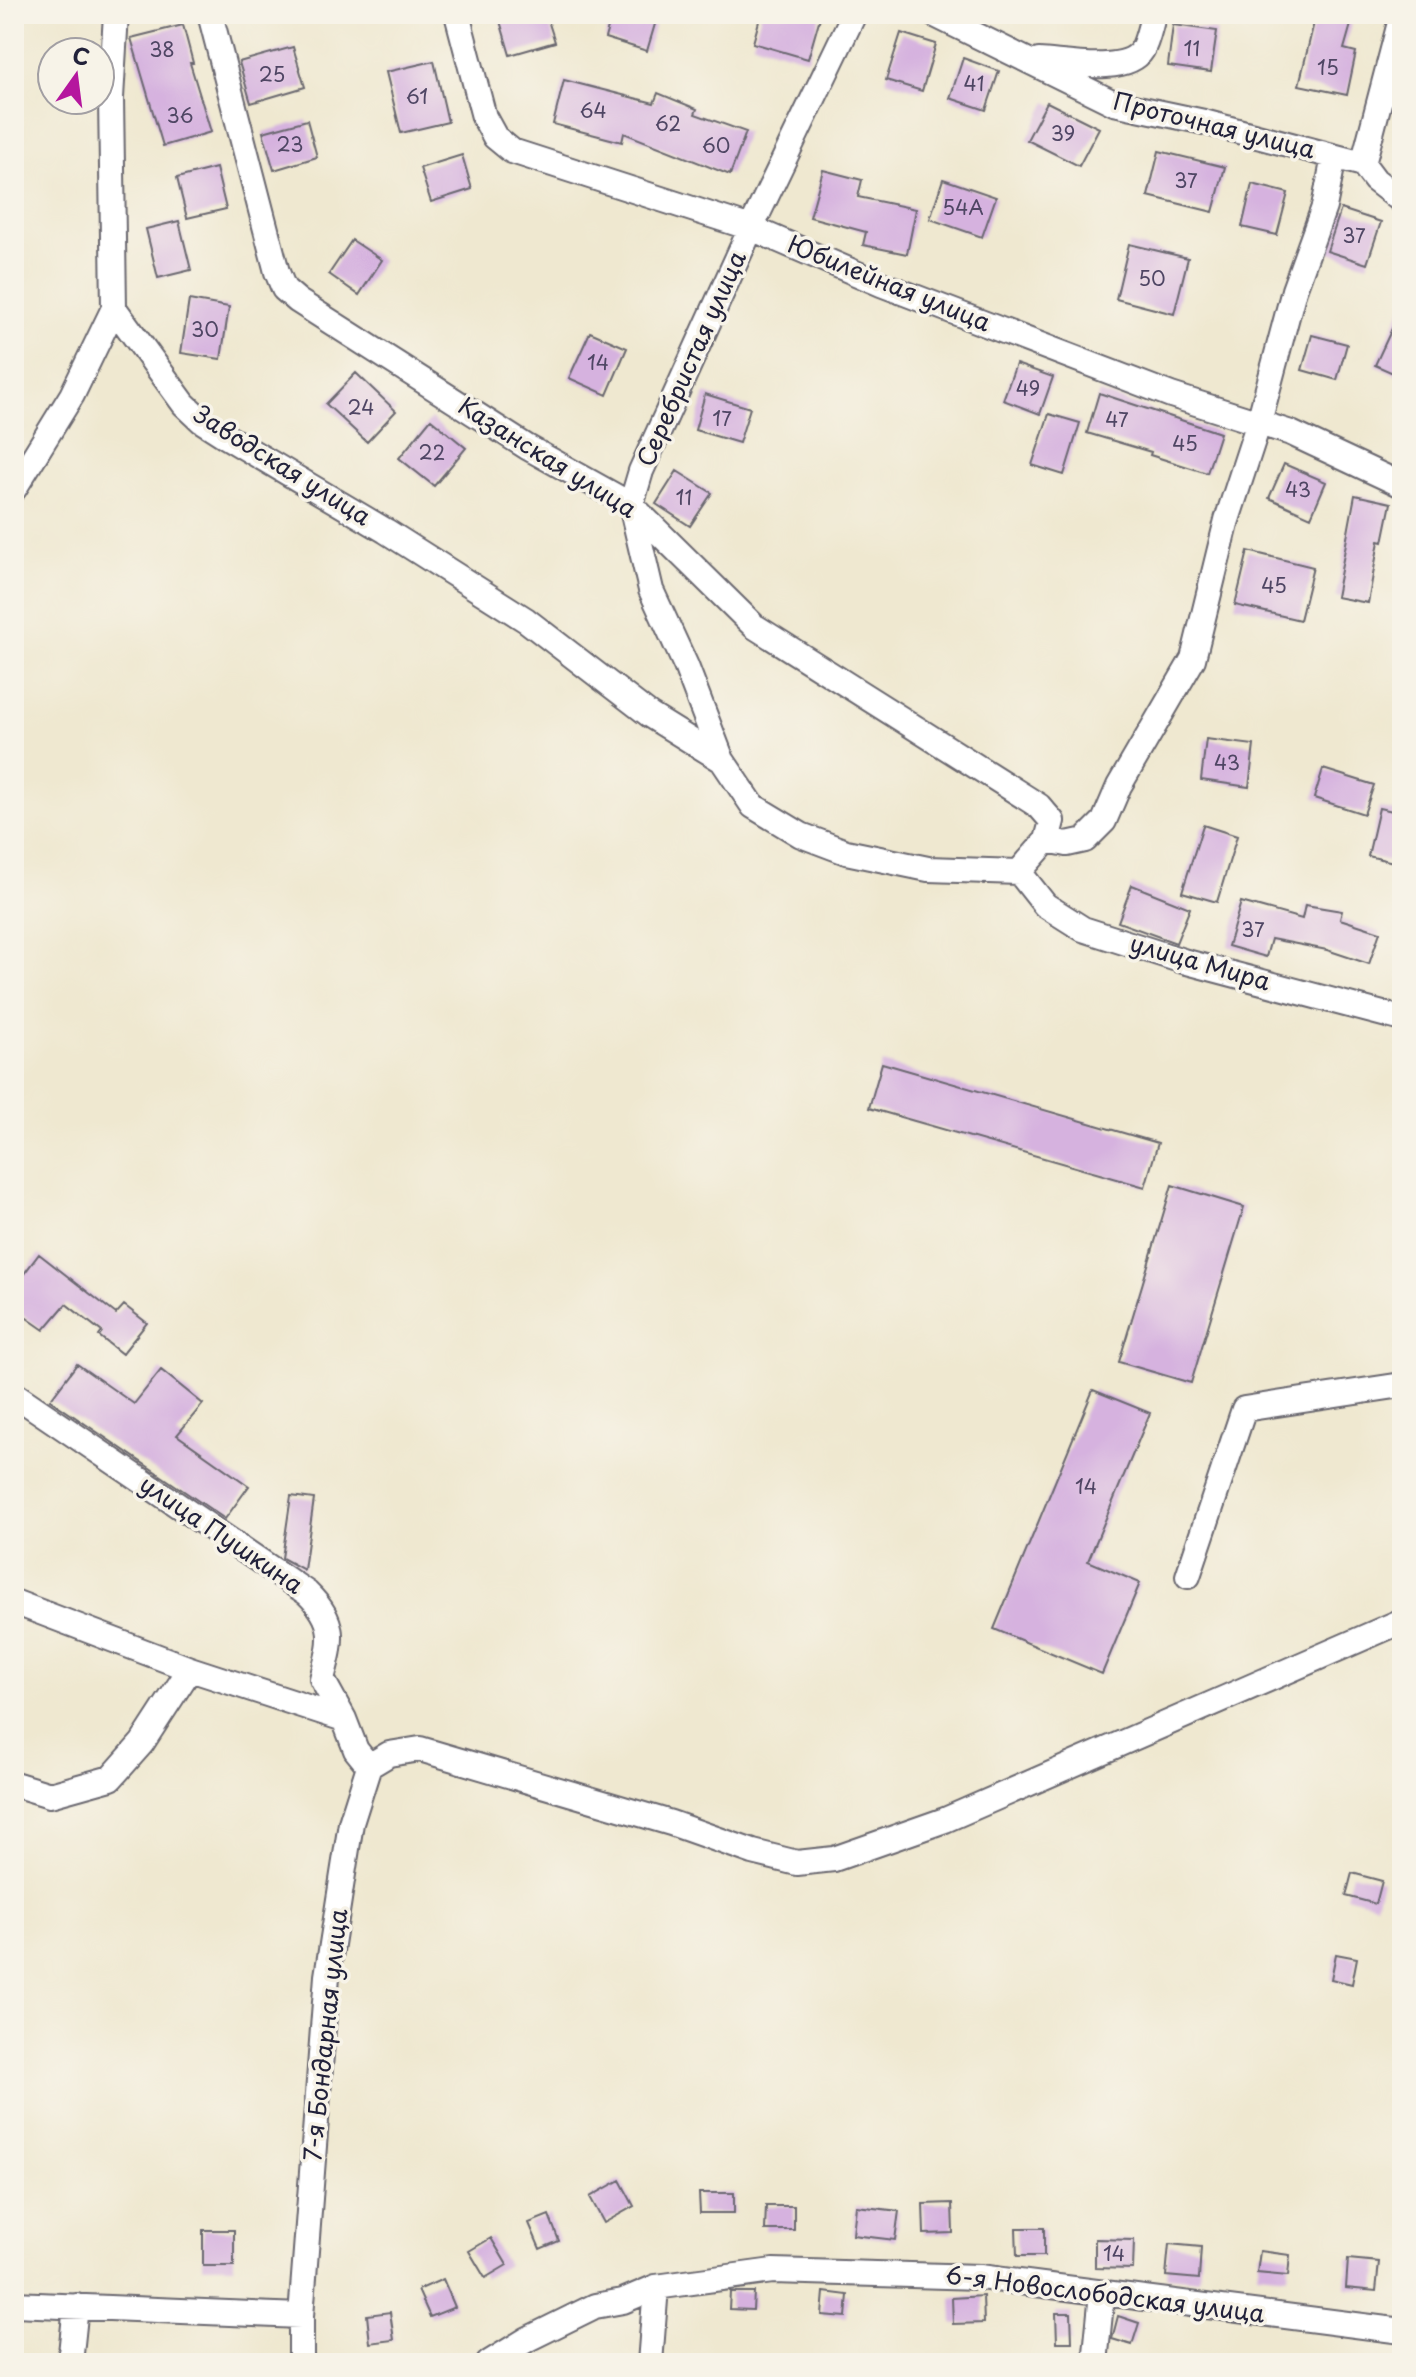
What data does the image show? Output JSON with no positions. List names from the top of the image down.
{
  "streets": {
    "street": [
      "Проточная улица",
      "Юбилейная улица",
      "Серебристая улица",
      "Казанская улица",
      "Заводская улица",
      "улица Мира",
      "улица Пушкина",
      "7-я Бондарная улица",
      "6-я Новослободская улица"
    ]
  },
  "crossings": [
    ["Юбилейная улица", "Серебристая улица"],
    ["Серебристая улица", "Казанская улица"],
    ["улица Пушкина", "7-я Бондарная улица"]
  ],
  "house_numbers": [
    "11",
    "38",
    "15",
    "25",
    "41",
    "61",
    "64",
    "36",
    "62",
    "39",
    "23",
    "60",
    "37",
    "54А",
    "37",
    "50",
    "30",
    "14",
    "49",
    "24",
    "17",
    "47",
    "45",
    "22",
    "43",
    "11",
    "45",
    "43",
    "37",
    "14",
    "14"
  ],
  "north": "top"
}
